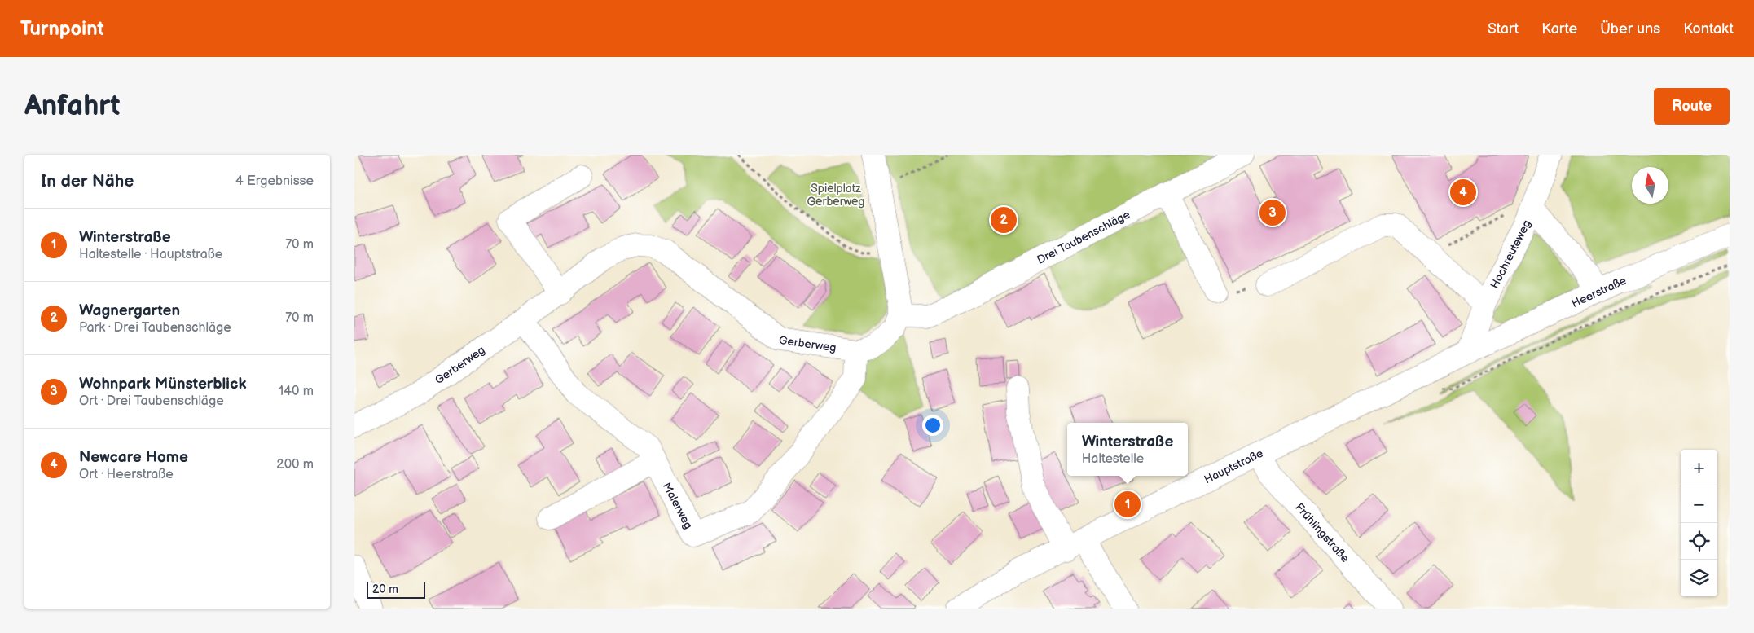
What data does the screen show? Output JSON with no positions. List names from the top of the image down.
{
  "streets": {
    "street": [
      "Drei Taubenschläge",
      "Hochreuteweg",
      "Heerstraße",
      "Gerberweg",
      "Hauptstraße",
      "Malerweg",
      "Frühlingstraße"
    ]
  },
  "crossings": [
    ["Drei Taubenschläge", "Gerberweg"],
    ["Hochreuteweg", "Heerstraße"],
    ["Hochreuteweg", "Hauptstraße"],
    ["Heerstraße", "Hauptstraße"],
    ["Gerberweg", "Malerweg"],
    ["Hauptstraße", "Frühlingstraße"]
  ],
  "parks": ["Spielplatz Gerberweg"],
  "scale_bar": "20 m",
  "north": "top",
  "page": {
    "header": "Turnpoint",
    "nav": [
      "Start",
      "Karte",
      "Über uns",
      "Kontakt"
    ],
    "buttons": "Route",
    "title": "Anfahrt",
    "heading": ["In der Nähe", "4 Ergebnisse"],
    "pins": [
      "4",
      "3",
      "2",
      "1"
    ],
    "list": [
      {
        "mark": "1",
        "name": "Winterstraße",
        "note": "Haltestelle · Hauptstraße",
        "value": "70 m"
      },
      {
        "mark": "2",
        "name": "Wagnergarten",
        "note": "Park · Drei Taubenschläge",
        "value": "70 m"
      },
      {
        "mark": "3",
        "name": "Wohnpark Münsterblick",
        "note": "Ort · Drei Taubenschläge",
        "value": "140 m"
      },
      {
        "mark": "4",
        "name": "Newcare Home",
        "note": "Ort · Heerstraße",
        "value": "200 m"
      }
    ],
    "popup": ["Winterstraße", "Haltestelle"],
    "map_buttons": ["+", "−"],
    "scale": "20 m"
  }
}
